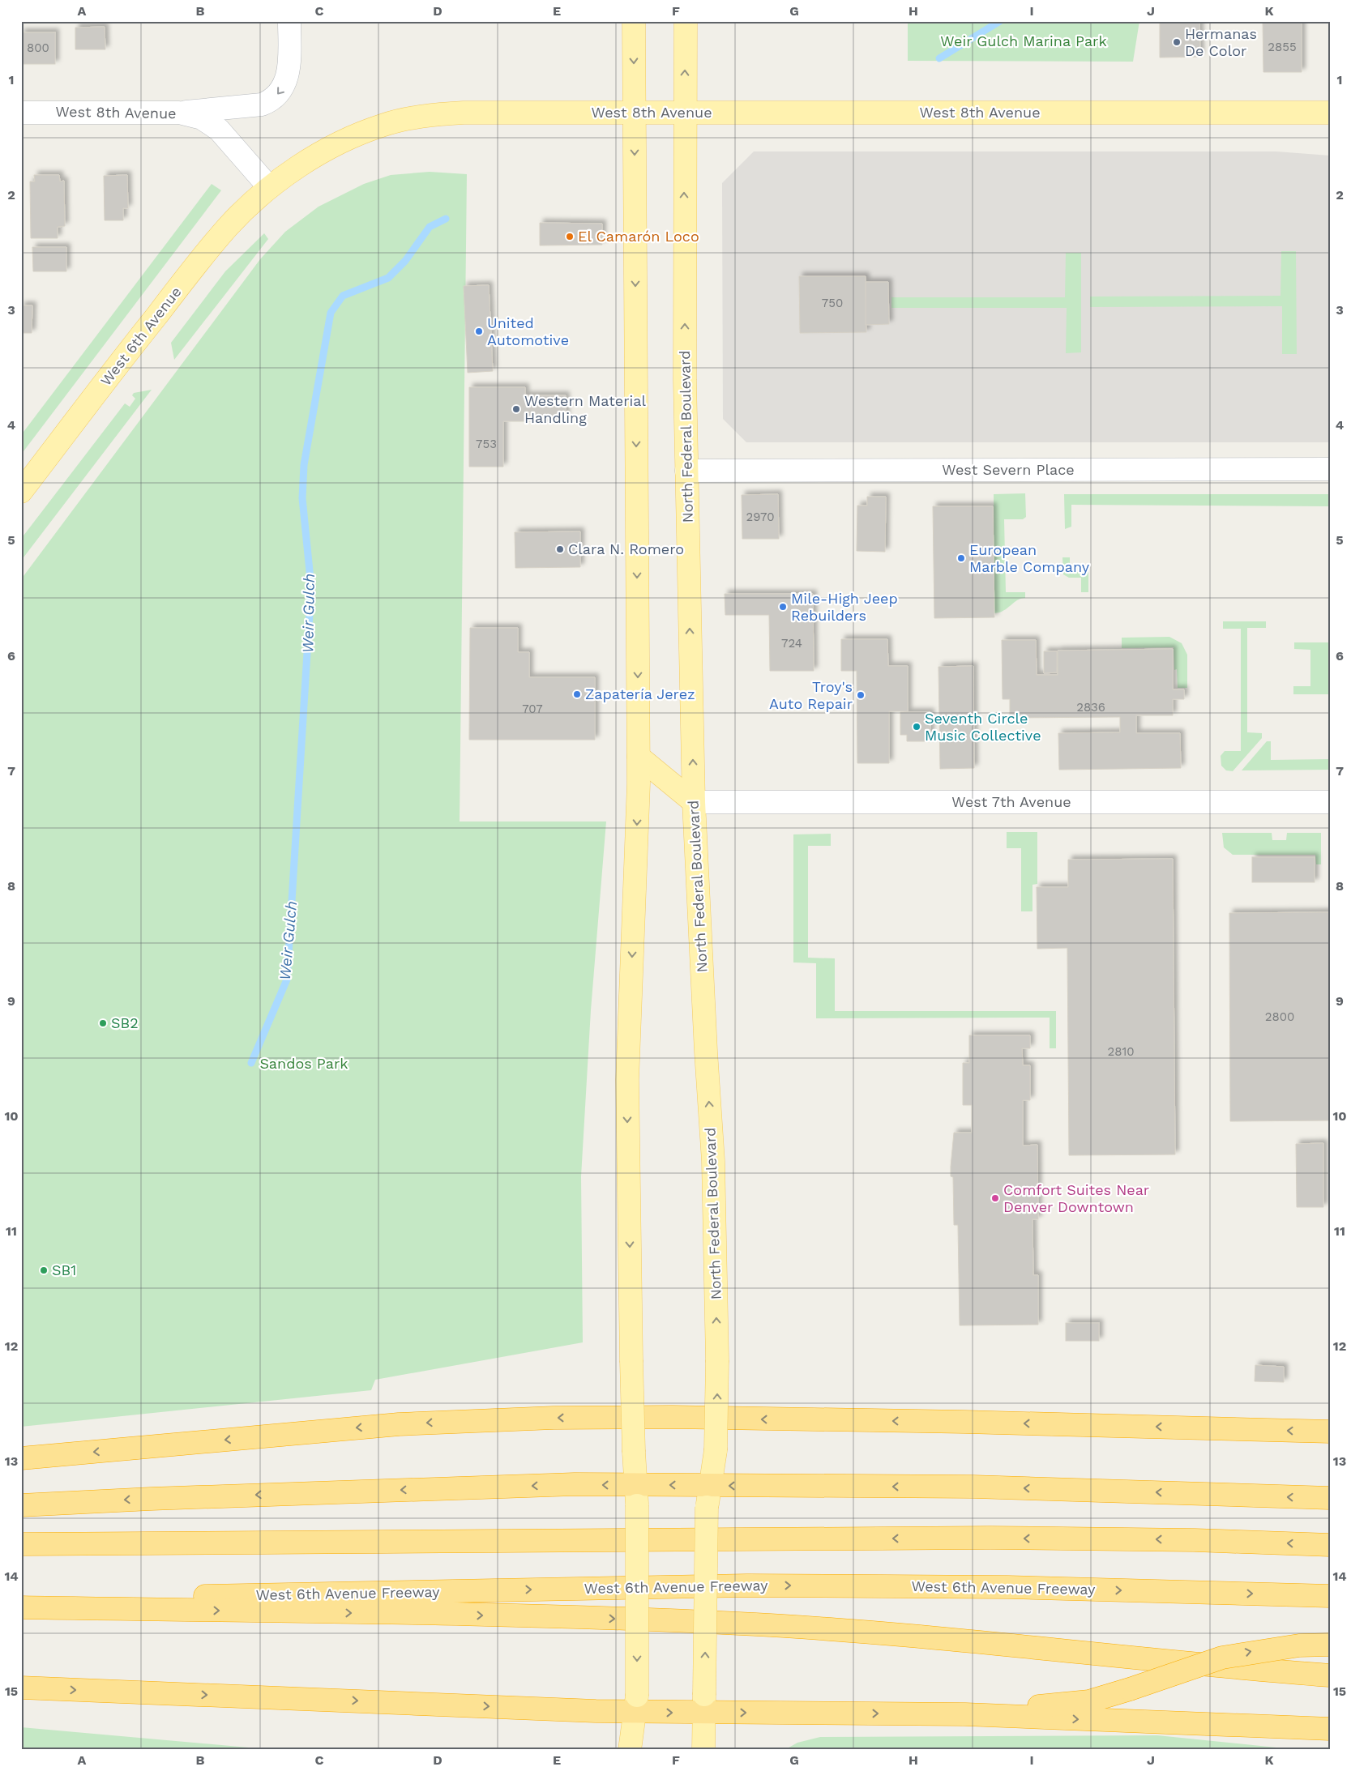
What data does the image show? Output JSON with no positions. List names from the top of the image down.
{
  "streets": {
    "highway": ["West 6th Avenue Freeway"],
    "main road": ["West 8th Avenue", "West 6th Avenue", "North Federal Boulevard"],
    "street": ["West Severn Place", "West 7th Avenue"]
  },
  "crossings": [
    ["West 8th Avenue", "West 6th Avenue"],
    ["West 8th Avenue", "North Federal Boulevard"],
    ["North Federal Boulevard", "West Severn Place"],
    ["North Federal Boulevard", "West 7th Avenue"]
  ],
  "water": ["Weir Gulch"],
  "parks": ["Weir Gulch Marina Park", "Sandos Park"],
  "places": [
    "Hermanas De Color",
    "El Camarón Loco",
    "United Automotive",
    "Western Material Handling",
    "Clara N. Romero",
    "European Marble Company",
    "Mile-High Jeep Rebuilders",
    "Zapatería Jerez",
    "Troy's Auto Repair",
    "Seventh Circle Music Collective",
    "SB2",
    "Comfort Suites Near Denver Downtown",
    "SB1"
  ],
  "house_numbers": [
    "2855",
    "800",
    "750",
    "753",
    "2970",
    "724",
    "2836",
    "707",
    "2800",
    "2810"
  ],
  "grid": {
    "columns": [
      "A",
      "B",
      "C",
      "D",
      "E",
      "F",
      "G",
      "H",
      "I",
      "J",
      "K"
    ],
    "rows": [
      "1",
      "2",
      "3",
      "4",
      "5",
      "6",
      "7",
      "8",
      "9",
      "10",
      "11",
      "12",
      "13",
      "14",
      "15"
    ]
  }
}
